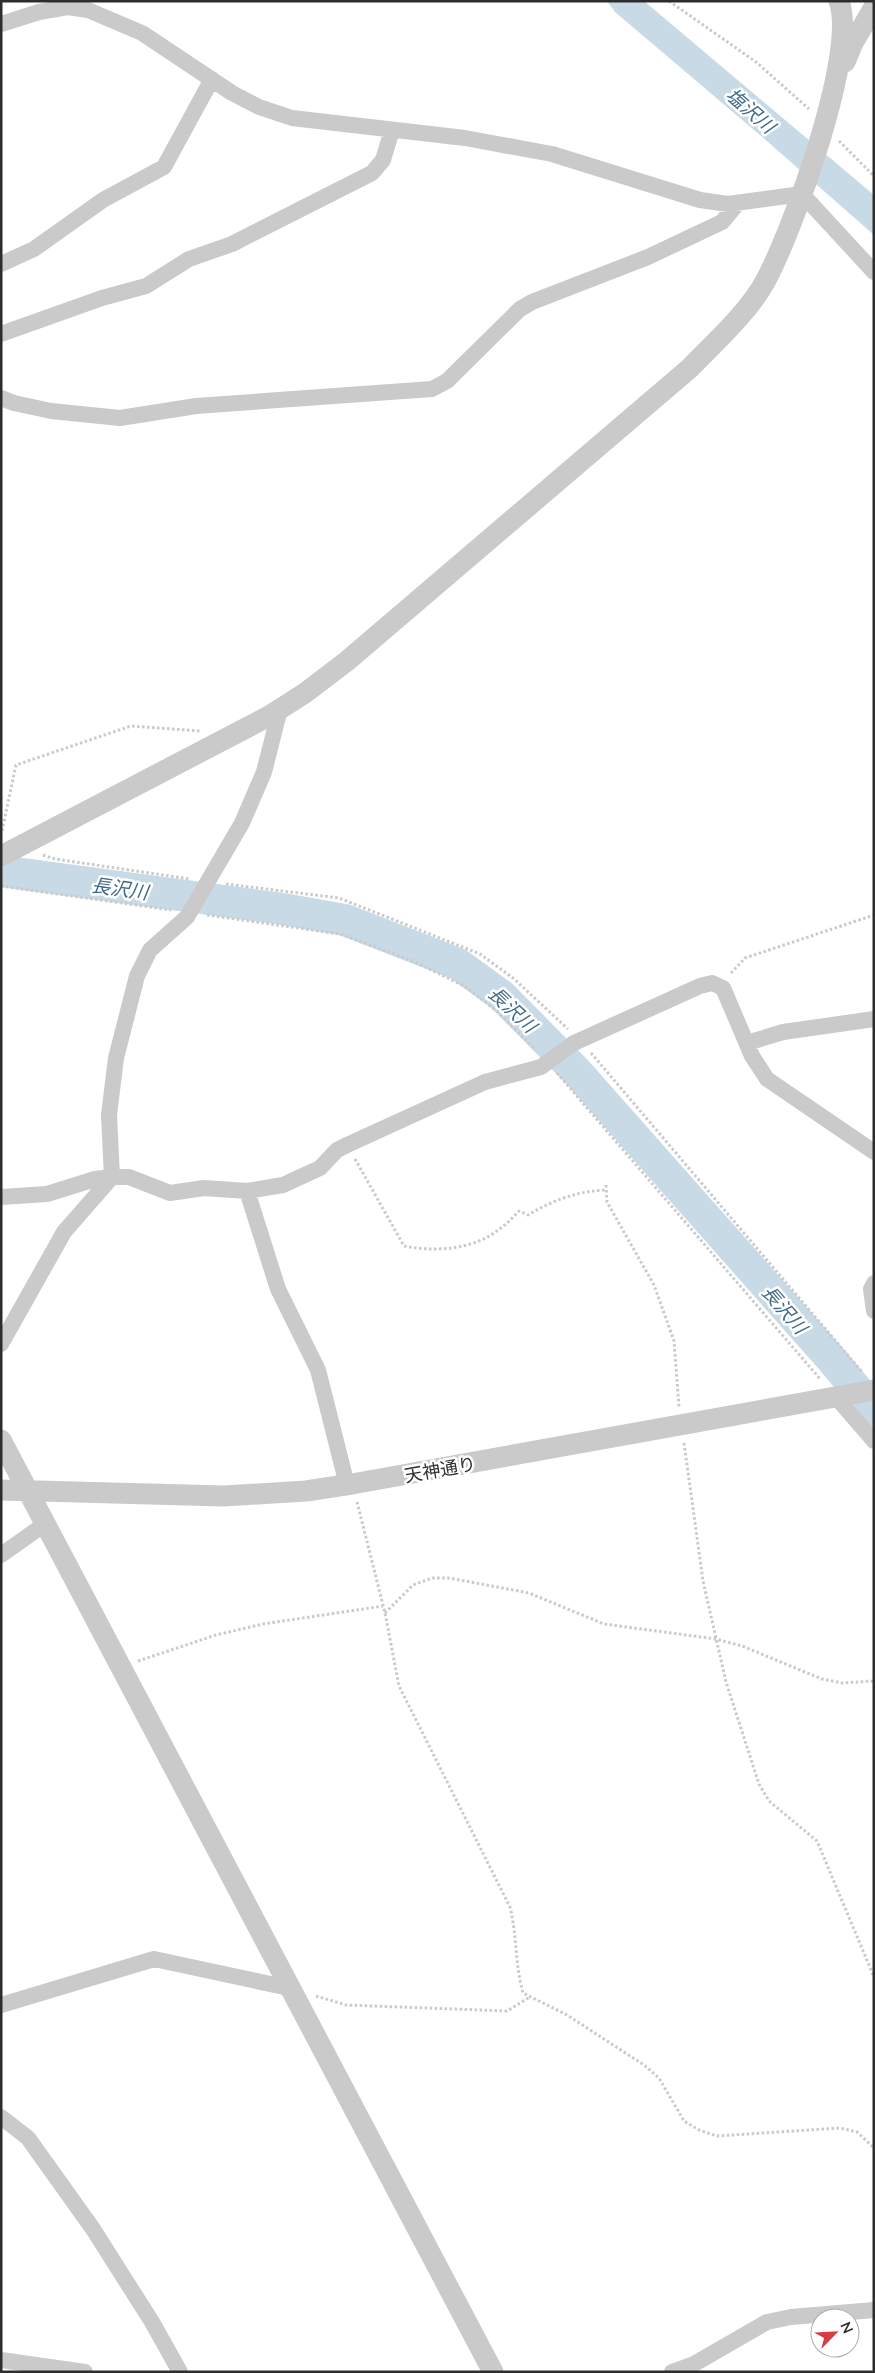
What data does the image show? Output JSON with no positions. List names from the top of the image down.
{
  "streets": {
    "street": ["天神通り"]
  },
  "water": ["塩沢川", "長沢川"],
  "north": "top right"
}
